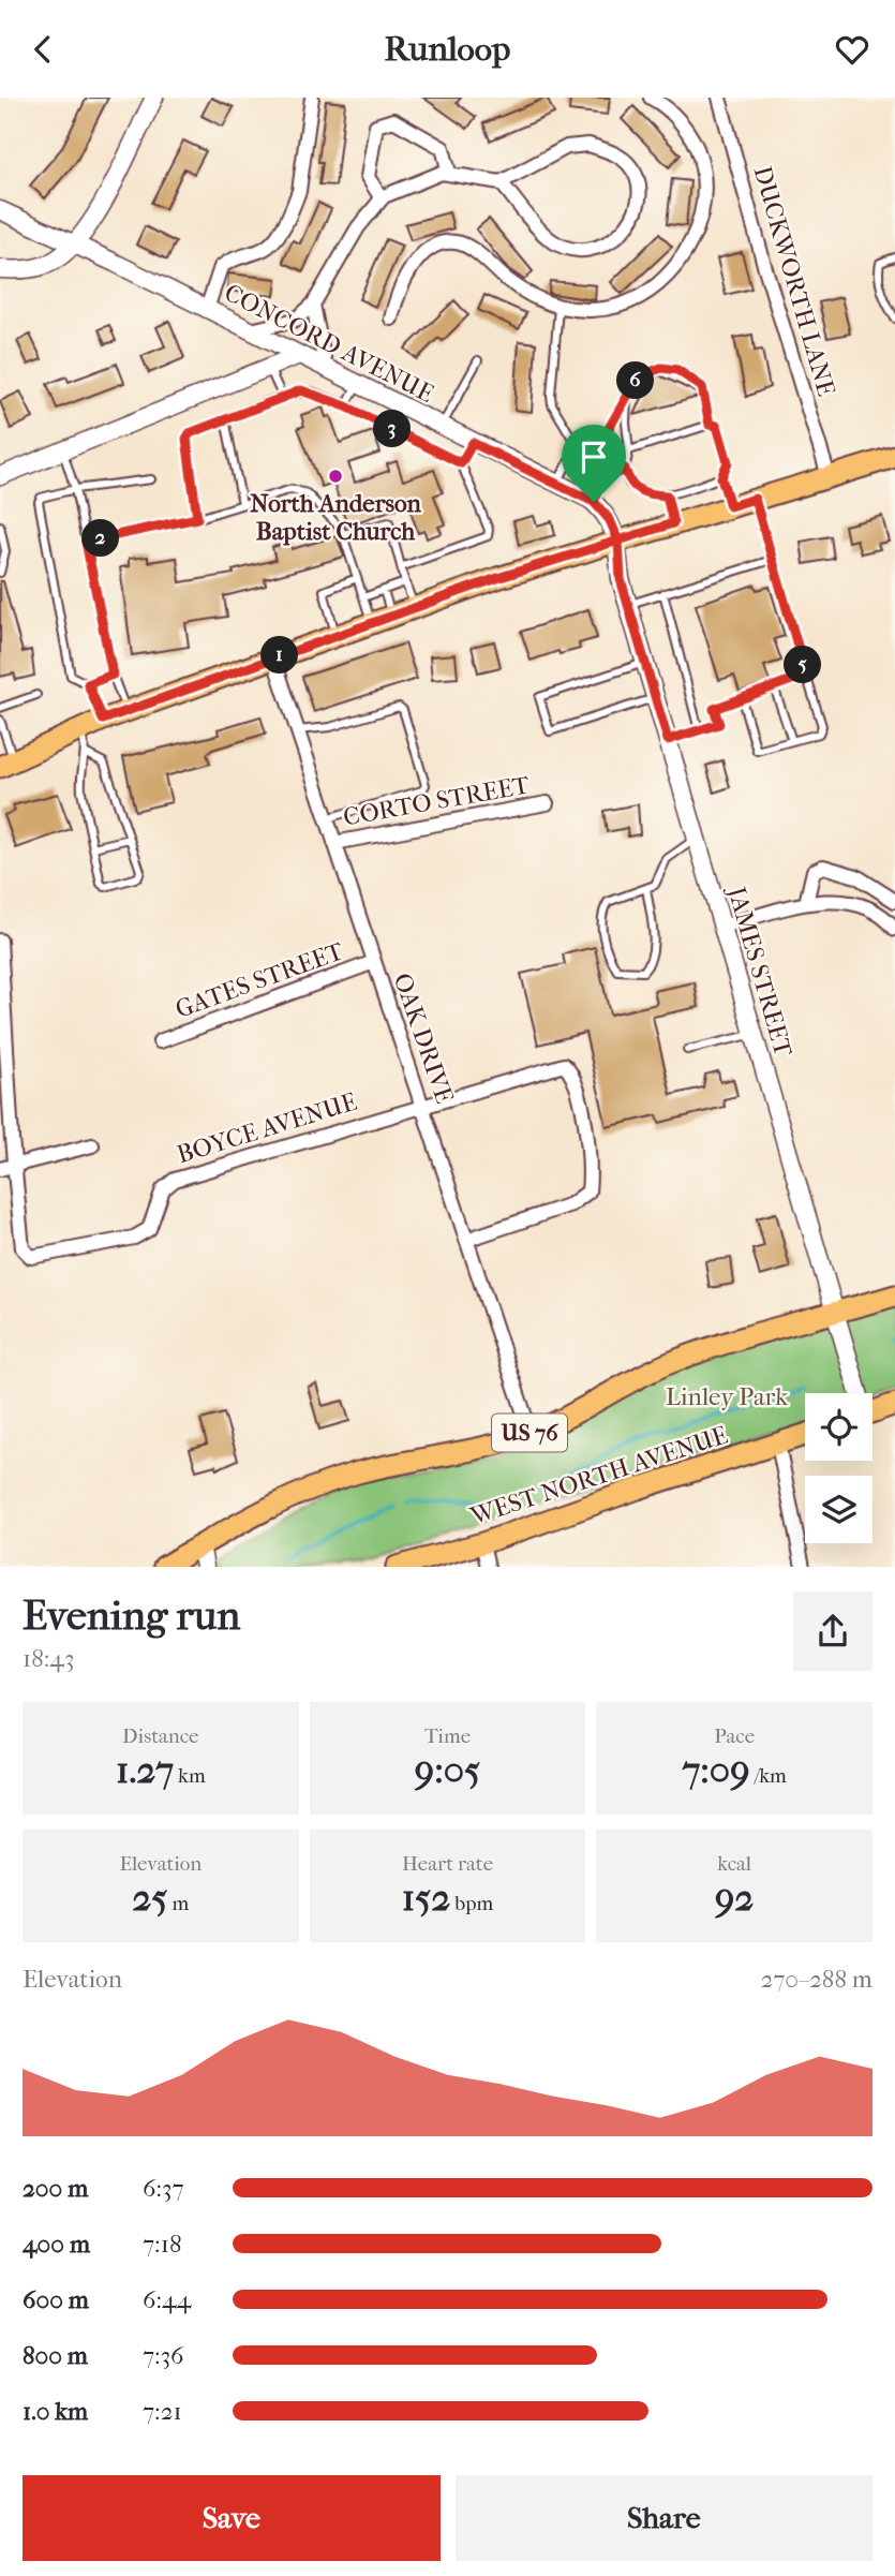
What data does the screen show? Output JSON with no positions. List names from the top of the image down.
{
  "streets": {
    "main road": ["US 76", "WEST NORTH AVENUE"],
    "street": [
      "DUCKWORTH LANE",
      "CONCORD AVENUE",
      "CORTO STREET",
      "JAMES STREET",
      "GATES STREET",
      "OAK DRIVE",
      "BOYCE AVENUE"
    ]
  },
  "crossings": [
    ["CONCORD AVENUE", "JAMES STREET"],
    ["CORTO STREET", "OAK DRIVE"],
    ["JAMES STREET", "US 76"],
    ["GATES STREET", "OAK DRIVE"],
    ["OAK DRIVE", "BOYCE AVENUE"],
    ["OAK DRIVE", "US 76"]
  ],
  "parks": ["Linley Park"],
  "places": ["North Anderson Baptist Church"],
  "page": {
    "header": "Runloop",
    "pins": [
      "6",
      "3",
      "2",
      "1",
      "5"
    ],
    "heading": ["Evening run", "18:43"],
    "stats": [
      ["Distance", "1.27 km"],
      ["Time", "9:05"],
      ["Pace", "7:09 /km"],
      ["Elevation", "25 m"],
      ["Heart rate", "152 bpm"],
      ["kcal", "92"]
    ],
    "chart": ["Elevation", "270–288 m"],
    "list": [
      {
        "name": "200 m",
        "note": "6:37"
      },
      {
        "name": "400 m",
        "note": "7:18"
      },
      {
        "name": "600 m",
        "note": "6:44"
      },
      {
        "name": "800 m",
        "note": "7:36"
      },
      {
        "name": "1.0 km",
        "note": "7:21"
      }
    ],
    "buttons": ["Save", "Share"]
  }
}
